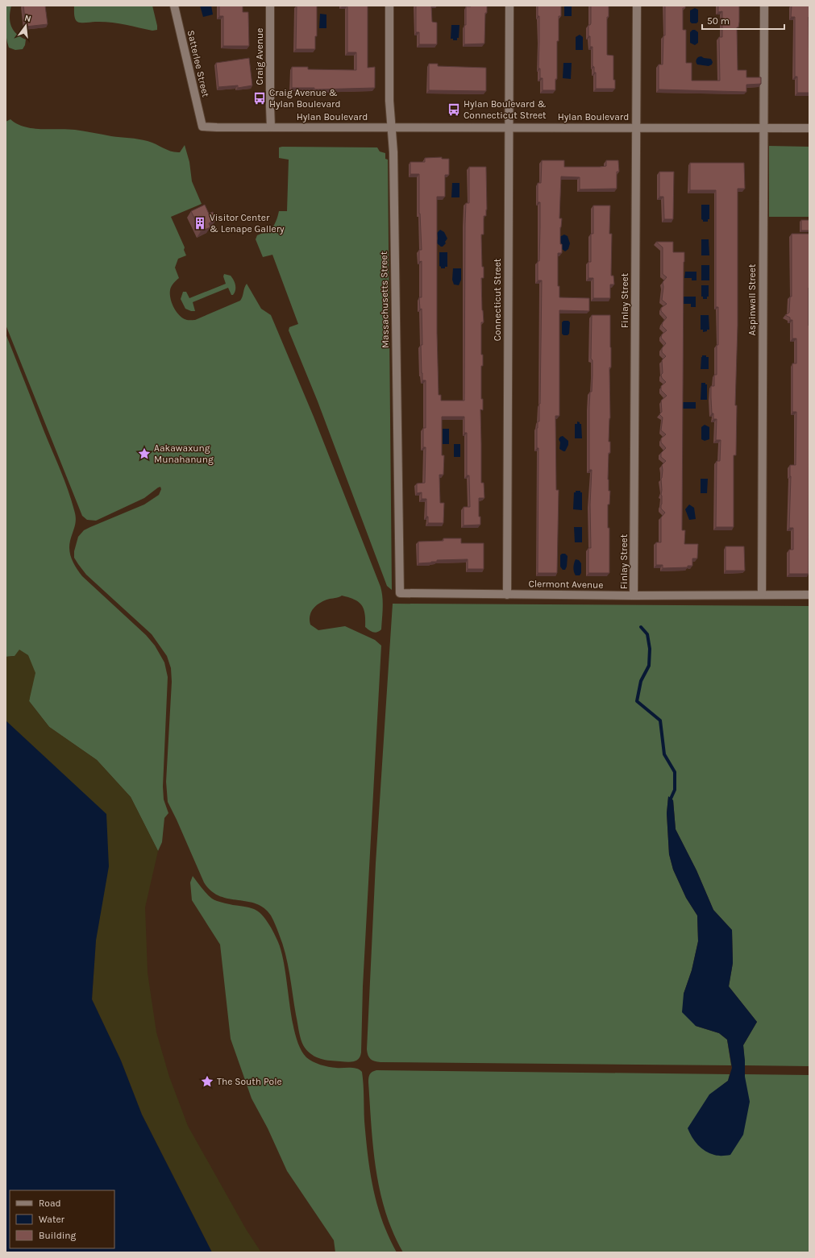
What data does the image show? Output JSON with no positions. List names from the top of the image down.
{
  "streets": {
    "street": [
      "Craig Avenue",
      "Satterlee Street",
      "Hylan Boulevard",
      "Massachusetts Street",
      "Connecticut Street",
      "Aspinwall Street",
      "Finlay Street",
      "Clermont Avenue"
    ]
  },
  "crossings": [
    ["Craig Avenue", "Hylan Boulevard"],
    ["Satterlee Street", "Hylan Boulevard"],
    ["Hylan Boulevard", "Massachusetts Street"],
    ["Hylan Boulevard", "Connecticut Street"],
    ["Hylan Boulevard", "Aspinwall Street"],
    ["Hylan Boulevard", "Finlay Street"],
    ["Massachusetts Street", "Clermont Avenue"],
    ["Connecticut Street", "Clermont Avenue"],
    ["Aspinwall Street", "Clermont Avenue"],
    ["Finlay Street", "Clermont Avenue"]
  ],
  "places": {
    "bus stop": ["Craig Avenue & Hylan Boulevard", "Hylan Boulevard & Connecticut Street"],
    "building": ["Visitor Center & Lenape Gallery"],
    "place": ["Aakawaxung Munahanung", "The South Pole"]
  },
  "legend": ["Road", "Water", "Building"],
  "scale_bar": "50 m",
  "north": "top"
}
